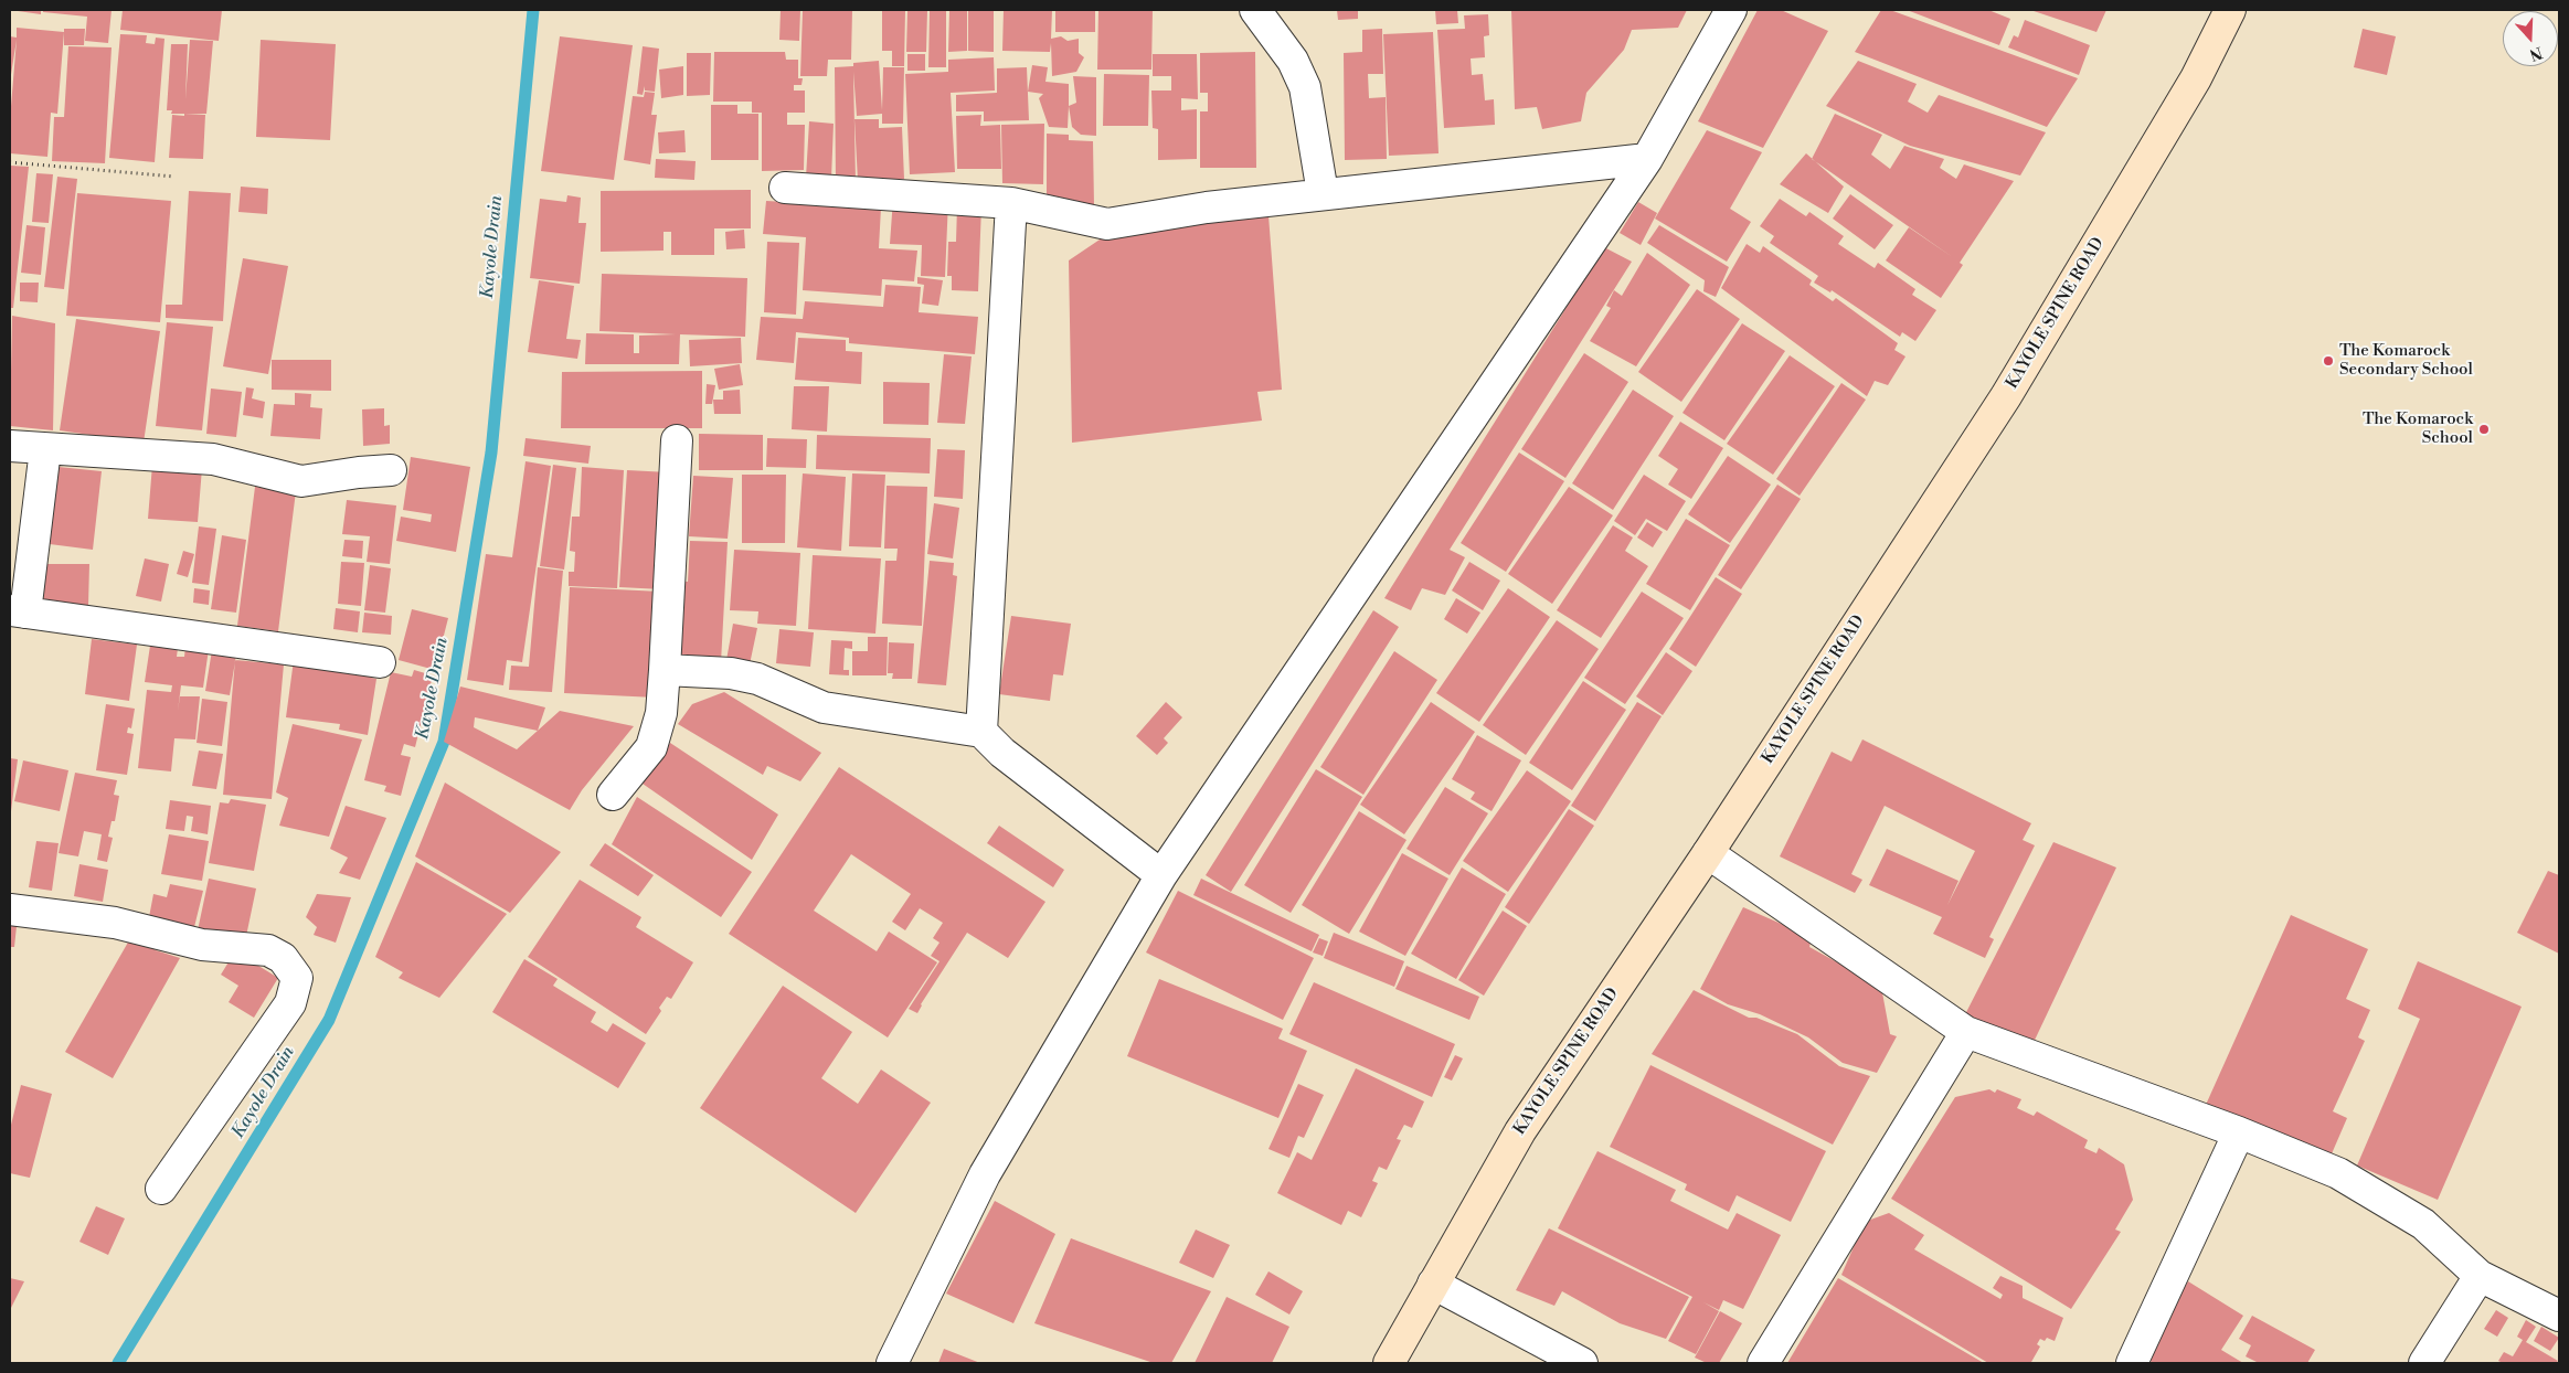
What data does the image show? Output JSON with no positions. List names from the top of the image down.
{
  "streets": {
    "main road": ["KAYOLE SPINE ROAD"]
  },
  "water": ["Kayole Drain"],
  "places": ["The Komarock Secondary School", "The Komarock School"],
  "north": "bottom"
}
